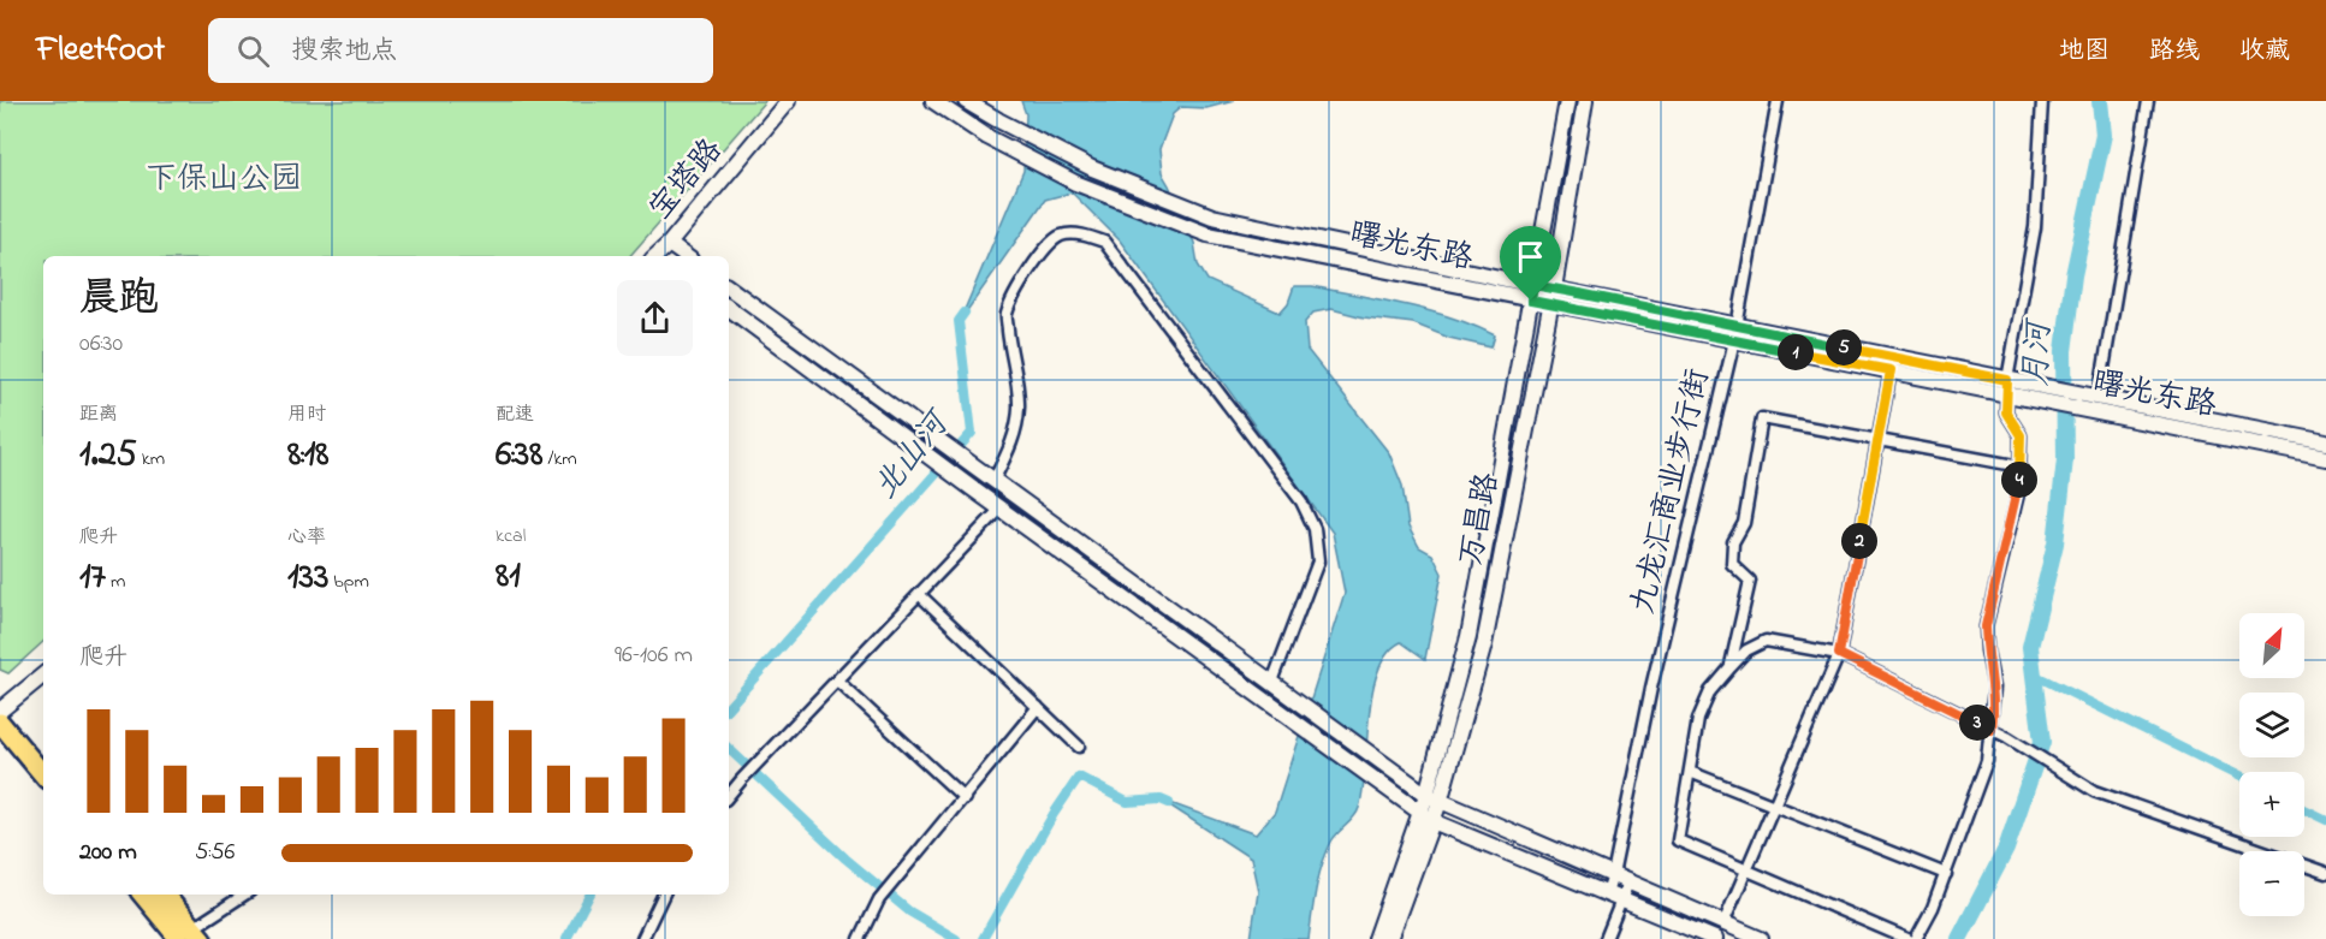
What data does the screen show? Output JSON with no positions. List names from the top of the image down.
{
  "streets": {
    "main road": ["宝塔路", "曙光东路", "万昌路"],
    "street": ["九龙汇商业步行街"]
  },
  "crossings": [
    ["曙光东路", "九龙汇商业步行街"],
    ["曙光东路", "万昌路"]
  ],
  "water": ["月河", "北山河"],
  "parks": ["下保山公园"],
  "north": "top right",
  "page": {
    "header": "Fleetfoot",
    "search": "搜索地点",
    "nav": ["地图", "路线", "收藏"],
    "heading": ["晨跑", "06:30"],
    "pins": [
      "5",
      "1",
      "4",
      "2",
      "3"
    ],
    "stats": [
      ["距离", "1.25 km"],
      ["用时", "8:18"],
      ["配速", "6:38 /km"],
      ["爬升", "17 m"],
      ["心率", "133 bpm"],
      ["kcal", "81"]
    ],
    "map_buttons": ["+", "−"],
    "chart": ["爬升", "96–106 m"],
    "list": [
      {
        "name": "200 m",
        "note": "5:56"
      }
    ]
  }
}
